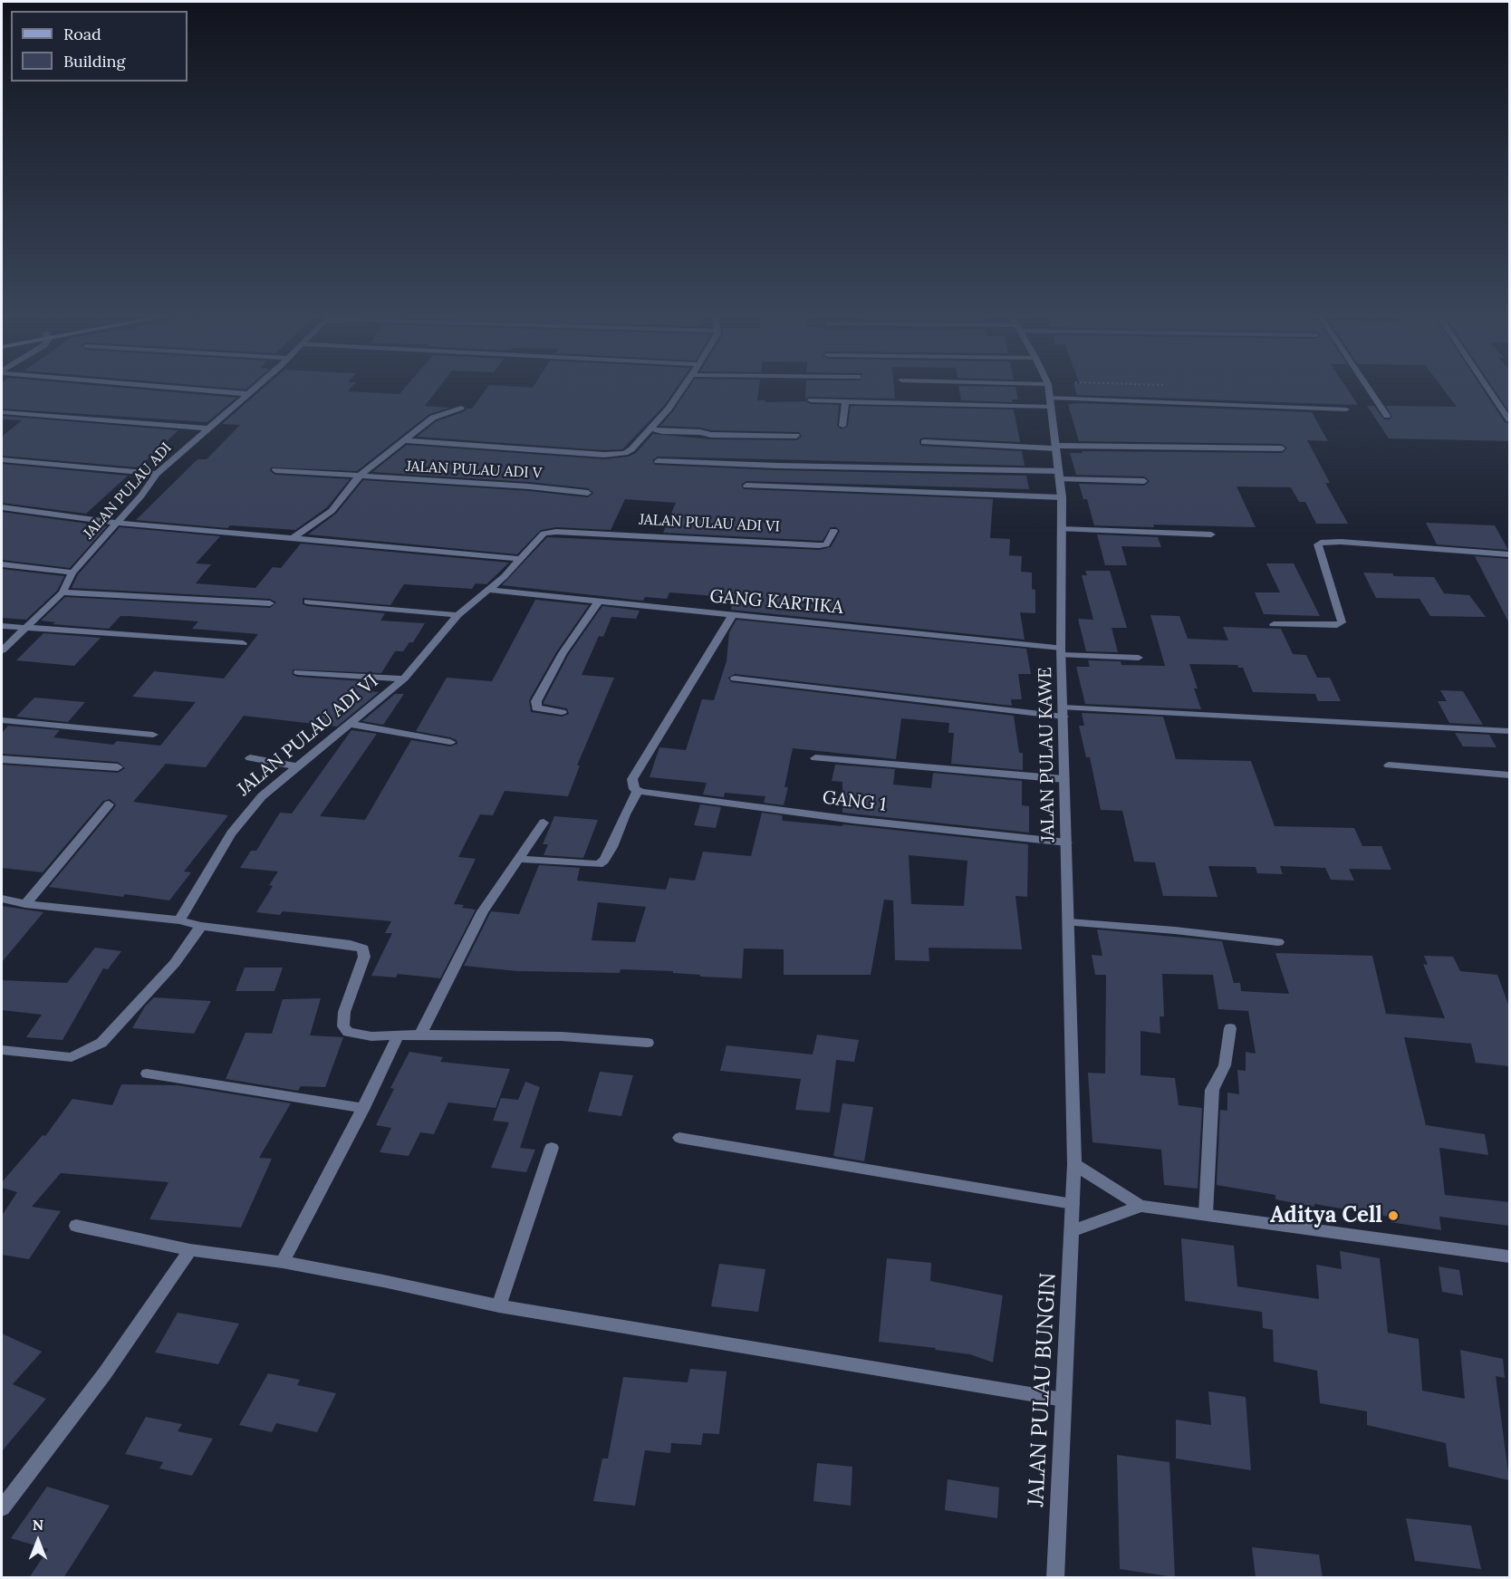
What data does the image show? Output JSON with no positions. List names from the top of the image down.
{
  "streets": {
    "street": [
      "JALAN PULAU ADI V",
      "JALAN PULAU ADI",
      "JALAN PULAU ADI VI",
      "GANG KARTIKA",
      "JALAN PULAU KAWE",
      "GANG 1",
      "JALAN PULAU BUNGIN"
    ]
  },
  "crossings": [
    ["JALAN PULAU ADI VI", "GANG KARTIKA"],
    ["GANG KARTIKA", "JALAN PULAU KAWE"],
    ["JALAN PULAU KAWE", "GANG 1"],
    ["JALAN PULAU KAWE", "JALAN PULAU BUNGIN"]
  ],
  "places": ["Aditya Cell"],
  "legend": ["Road", "Building"],
  "north": "top"
}
